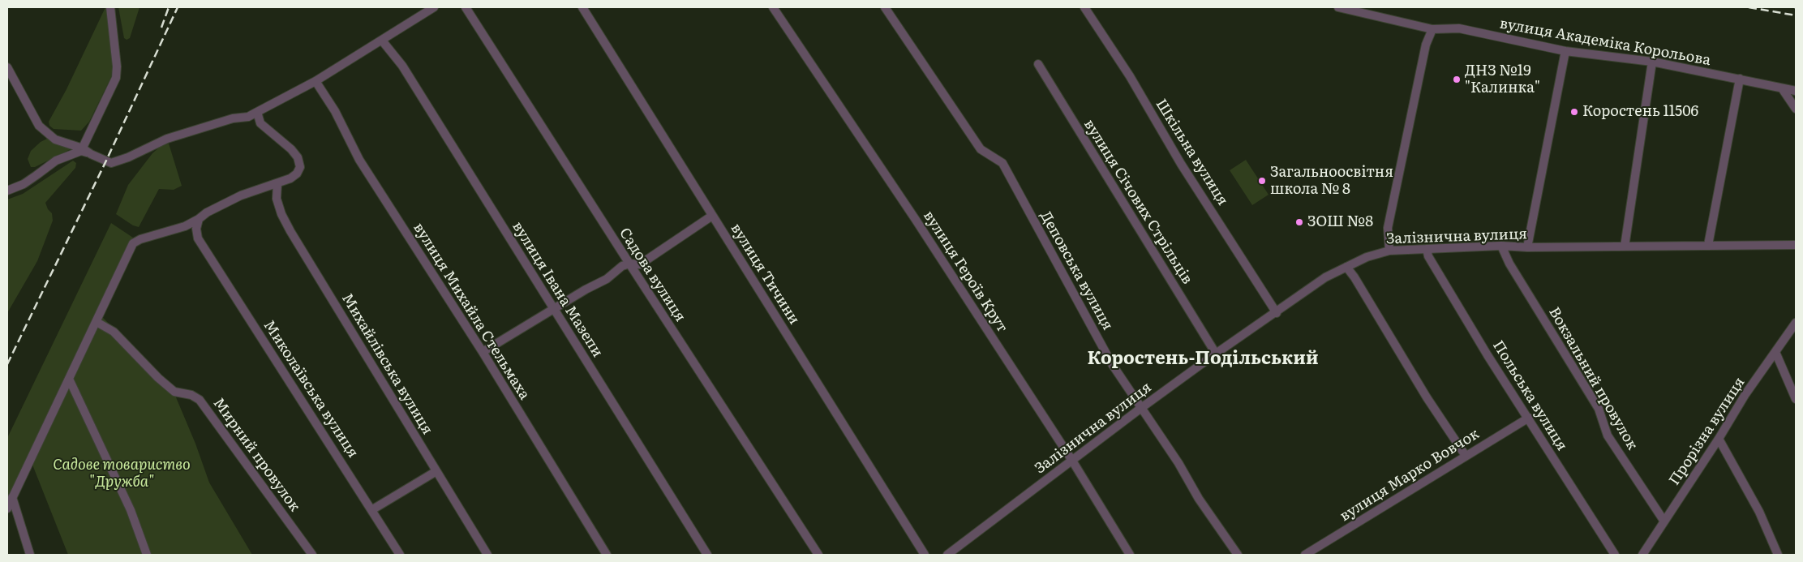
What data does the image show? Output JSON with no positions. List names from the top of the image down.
{
  "streets": {
    "street": [
      "вулиця Академіка Корольова",
      "Шкільна вулиця",
      "вулиця Січових Стрільців",
      "Залізнична вулиця",
      "Деповська вулиця",
      "вулиця Героїв Крут",
      "вулиця Тичини",
      "Садова вулиця",
      "вулиця Івана Мазепи",
      "вулиця Михайла Стельмаха",
      "Михайлівська вулиця",
      "Вокзальний провулок",
      "Миколаївська вулиця",
      "Польська вулиця",
      "Прорізна вулиця",
      "Мирний провулок",
      "вулиця Марко Вовчок"
    ]
  },
  "crossings": [
    ["Шкільна вулиця", "Залізнична вулиця"],
    ["вулиця Січових Стрільців", "Залізнична вулиця"],
    ["Залізнична вулиця", "Деповська вулиця"],
    ["Залізнична вулиця", "вулиця Героїв Крут"],
    ["Залізнична вулиця", "Вокзальний провулок"],
    ["Залізнична вулиця", "Польська вулиця"],
    ["Вокзальний провулок", "Прорізна вулиця"],
    ["Польська вулиця", "вулиця Марко Вовчок"]
  ],
  "districts": ["Коростень-Подільський"],
  "parks": ["Садове товариство \"Дружба\""],
  "places": [
    "ДНЗ №19 \"Калинка\"",
    "Коростень 11506",
    "Загальноосвітня школа № 8",
    "ЗОШ №8"
  ]
}
